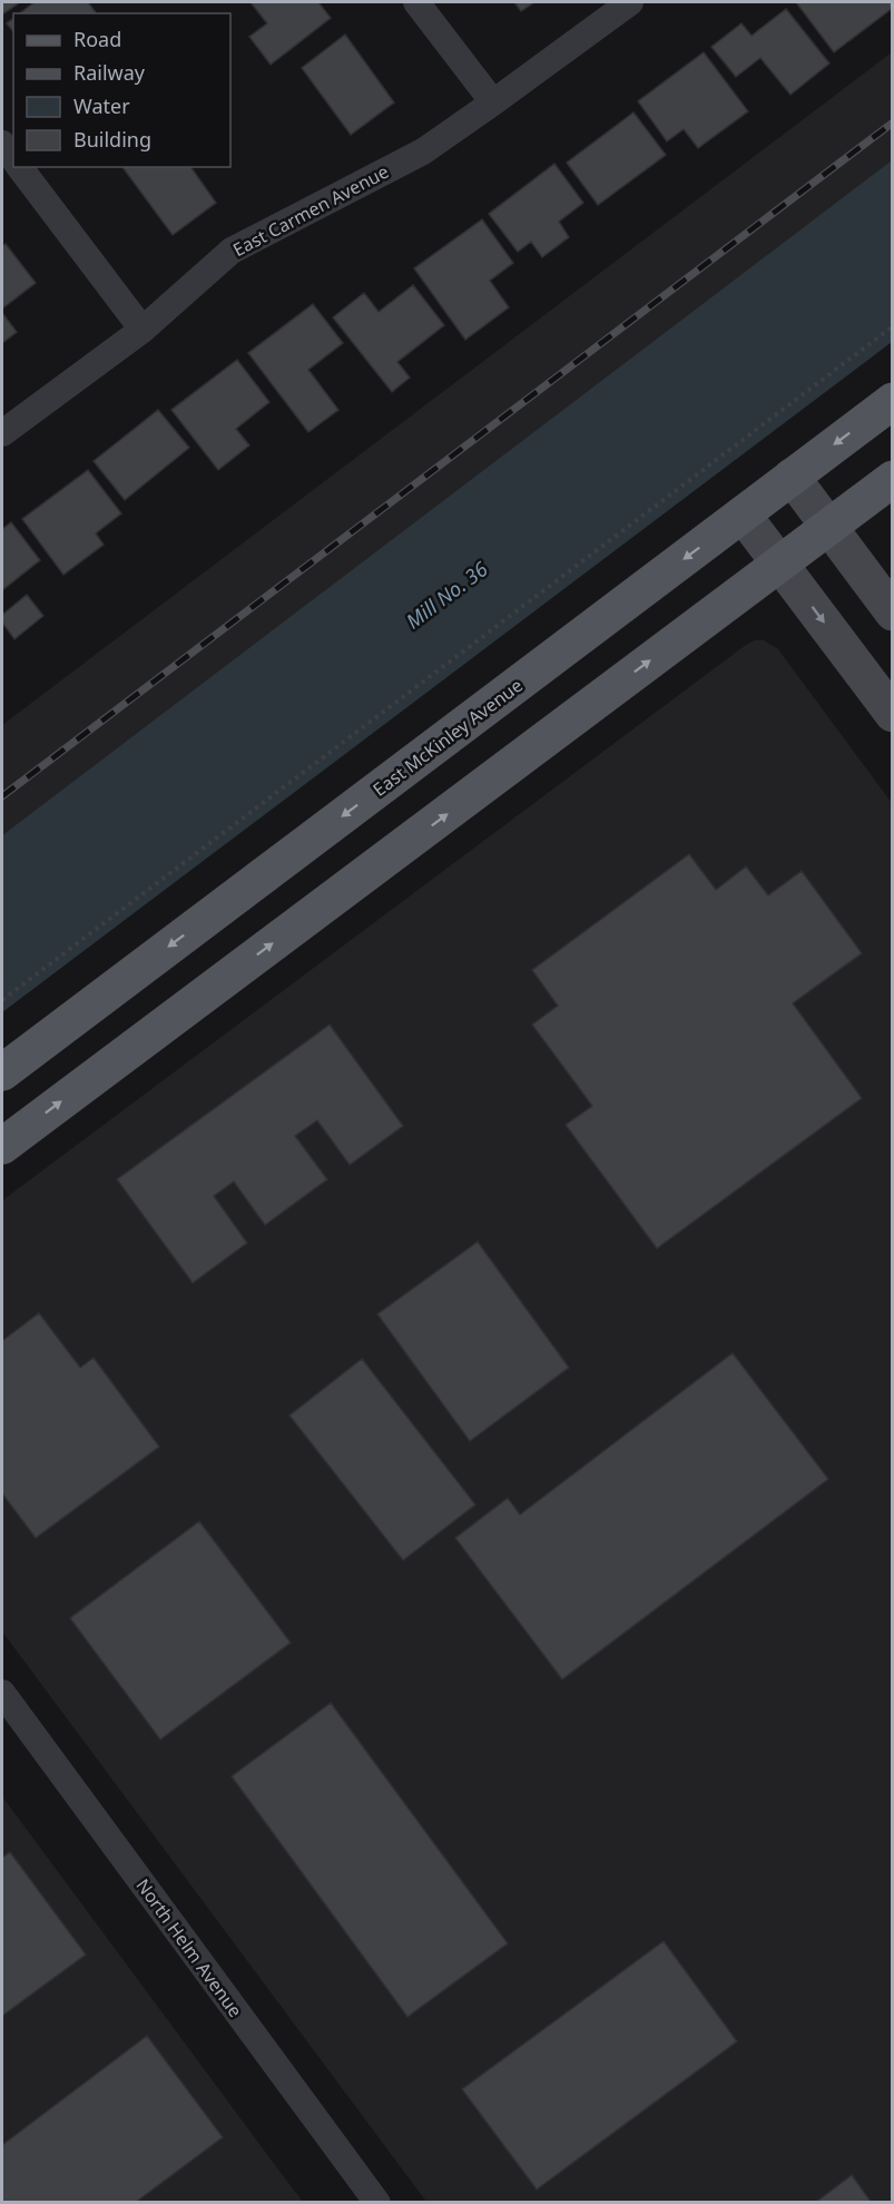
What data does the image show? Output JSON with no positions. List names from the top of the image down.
{
  "streets": {
    "main road": ["East McKinley Avenue"],
    "street": ["East Carmen Avenue", "North Helm Avenue"]
  },
  "water": ["Mill No. 36"],
  "legend": [
    "Road",
    "Railway",
    "Water",
    "Building"
  ]
}
